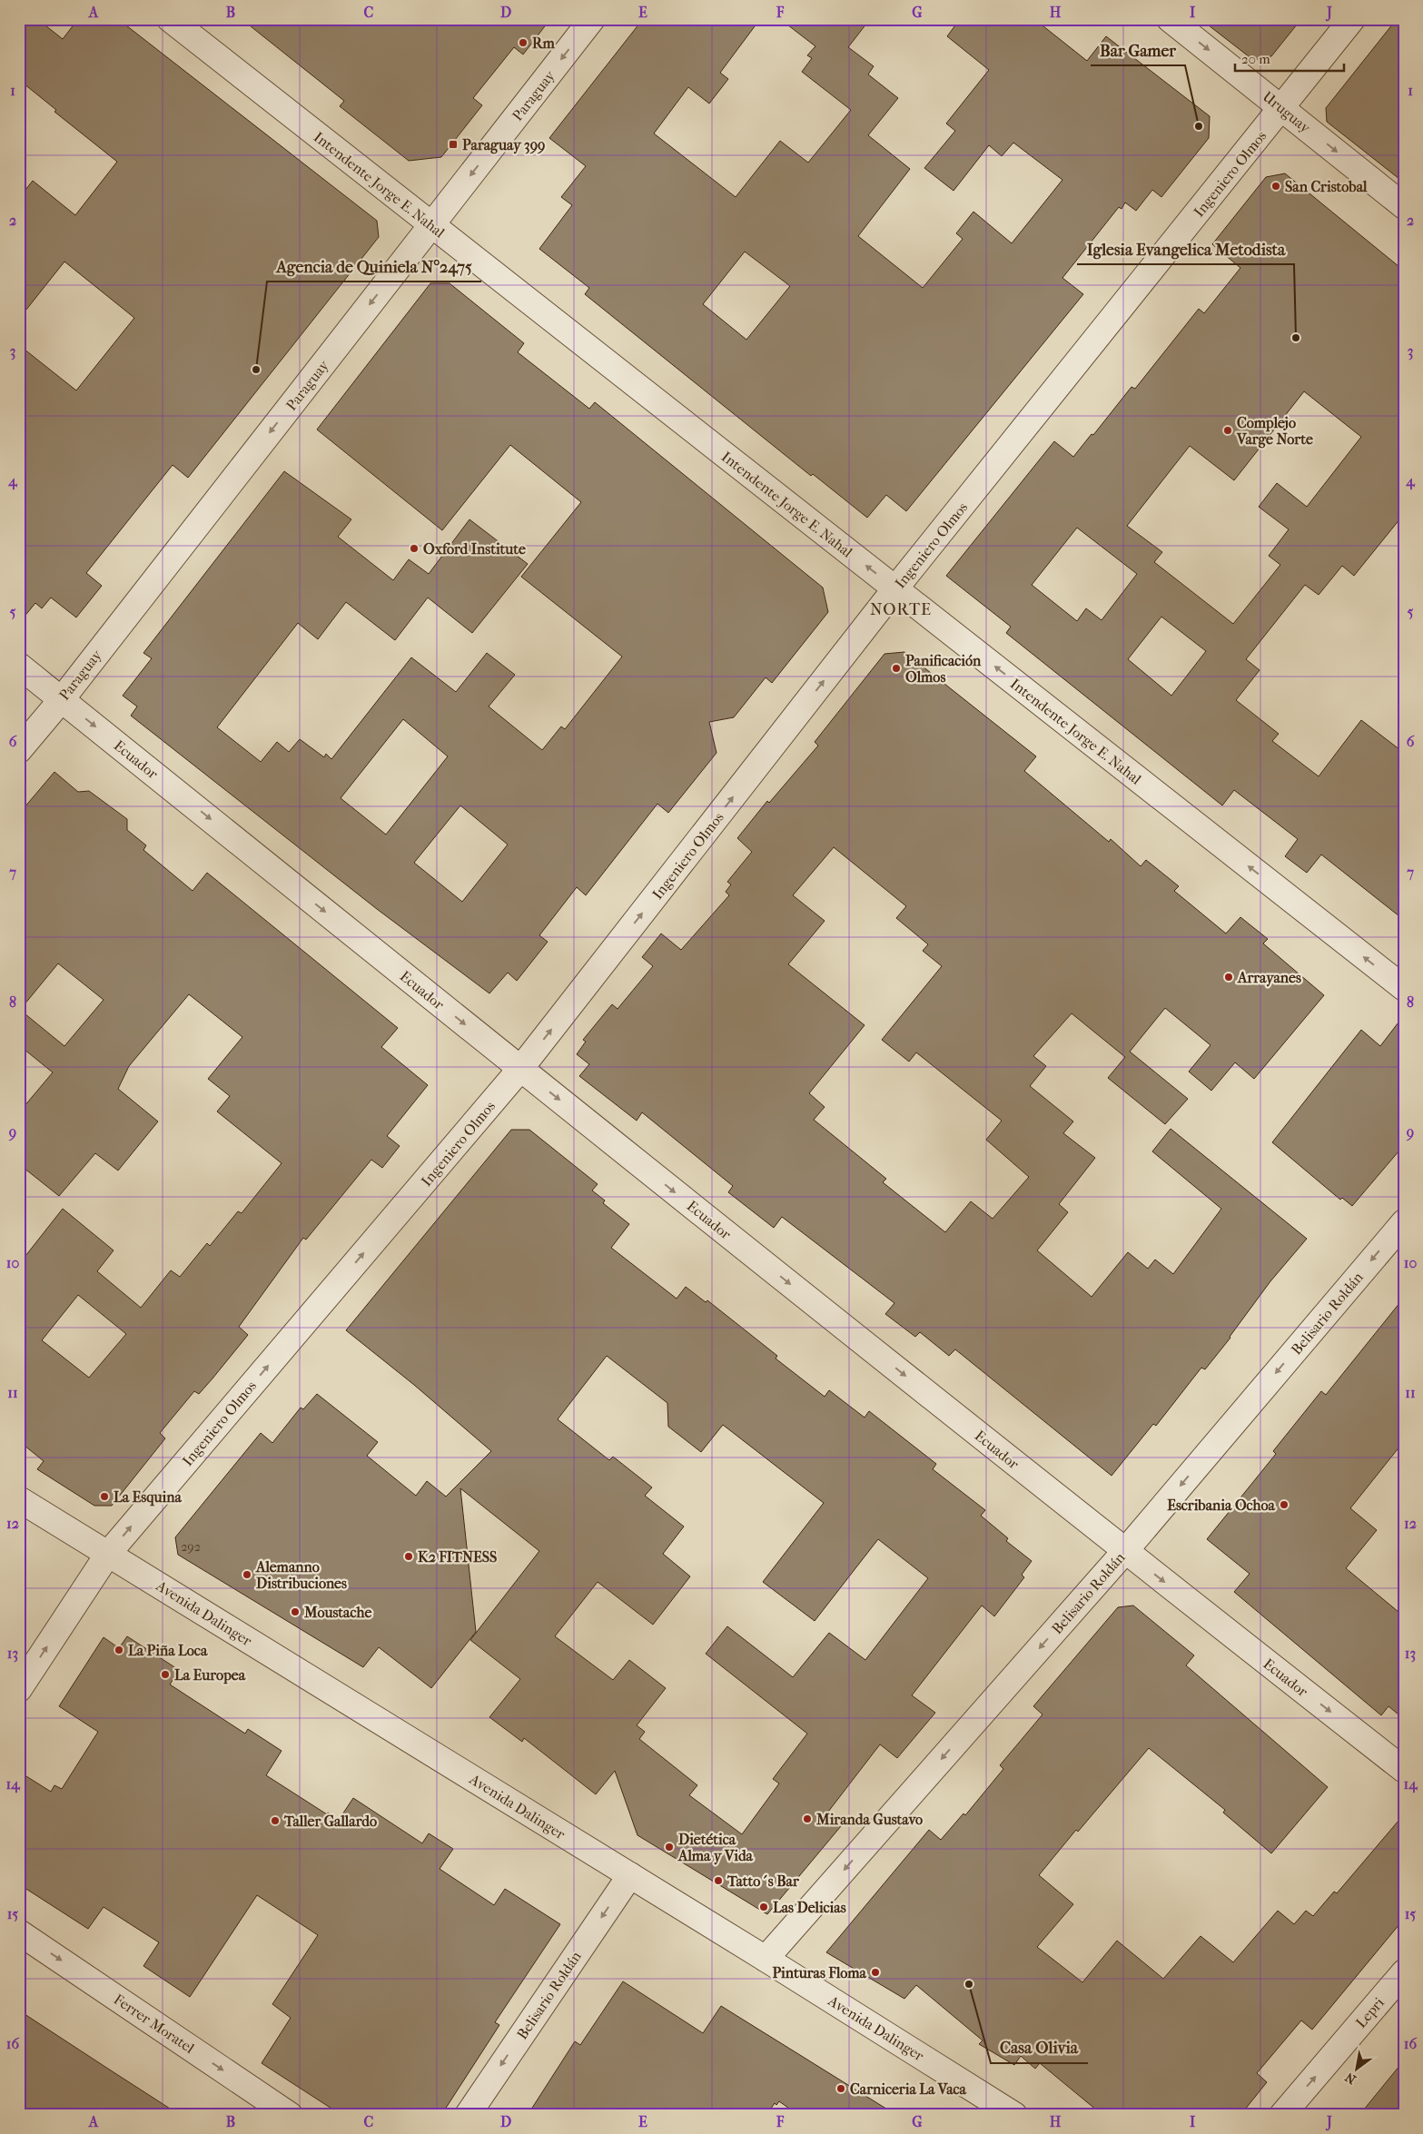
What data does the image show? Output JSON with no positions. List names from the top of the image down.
{
  "streets": {
    "street": [
      "Paraguay",
      "Uruguay",
      "Ingeniero Olmos",
      "Intendente Jorge E. Nahal",
      "Ecuador",
      "Belisario Roldán",
      "Avenida Dalinger",
      "Lepri",
      "Ferrer Moratel"
    ]
  },
  "crossings": [
    ["Paraguay", "Intendente Jorge E. Nahal"],
    ["Paraguay", "Ecuador"],
    ["Uruguay", "Ingeniero Olmos"],
    ["Ingeniero Olmos", "Intendente Jorge E. Nahal"],
    ["Ingeniero Olmos", "Ecuador"],
    ["Ingeniero Olmos", "Avenida Dalinger"],
    ["Ecuador", "Belisario Roldán"],
    ["Belisario Roldán", "Avenida Dalinger"]
  ],
  "one_way": [
    "Paraguay",
    "Uruguay",
    "Ingeniero Olmos",
    "Intendente Jorge E. Nahal",
    "Ecuador",
    "Belisario Roldán",
    "Lepri",
    "Ferrer Moratel"
  ],
  "districts": ["NORTE"],
  "places": {
    "other": [
      "Rm",
      "Bar Gamer",
      "San Cristobal",
      "Iglesia Evangelica Metodista",
      "Agencia de Quiniela N°2475",
      "Complejo Varge Norte",
      "Oxford Institute",
      "Panificación Olmos",
      "Arrayanes",
      "La Esquina",
      "Escribania Ochoa",
      "K2 FITNESS",
      "Alemanno Distribuciones",
      "Moustache",
      "La Piña Loca",
      "La Europea",
      "Miranda Gustavo",
      "Taller Gallardo",
      "Dietética Alma y Vida",
      "Tatto´s Bar",
      "Las Delicias",
      "Pinturas Floma",
      "Casa Olivia",
      "Carniceria La Vaca"
    ],
    "transit": ["Paraguay 399"]
  },
  "house_numbers": ["292"],
  "scale_bar": "20 m",
  "north": "bottom left",
  "grid": {
    "columns": [
      "A",
      "B",
      "C",
      "D",
      "E",
      "F",
      "G",
      "H",
      "I",
      "J"
    ],
    "rows": [
      "1",
      "2",
      "3",
      "4",
      "5",
      "6",
      "7",
      "8",
      "9",
      "10",
      "11",
      "12",
      "13",
      "14",
      "15",
      "16"
    ]
  }
}
